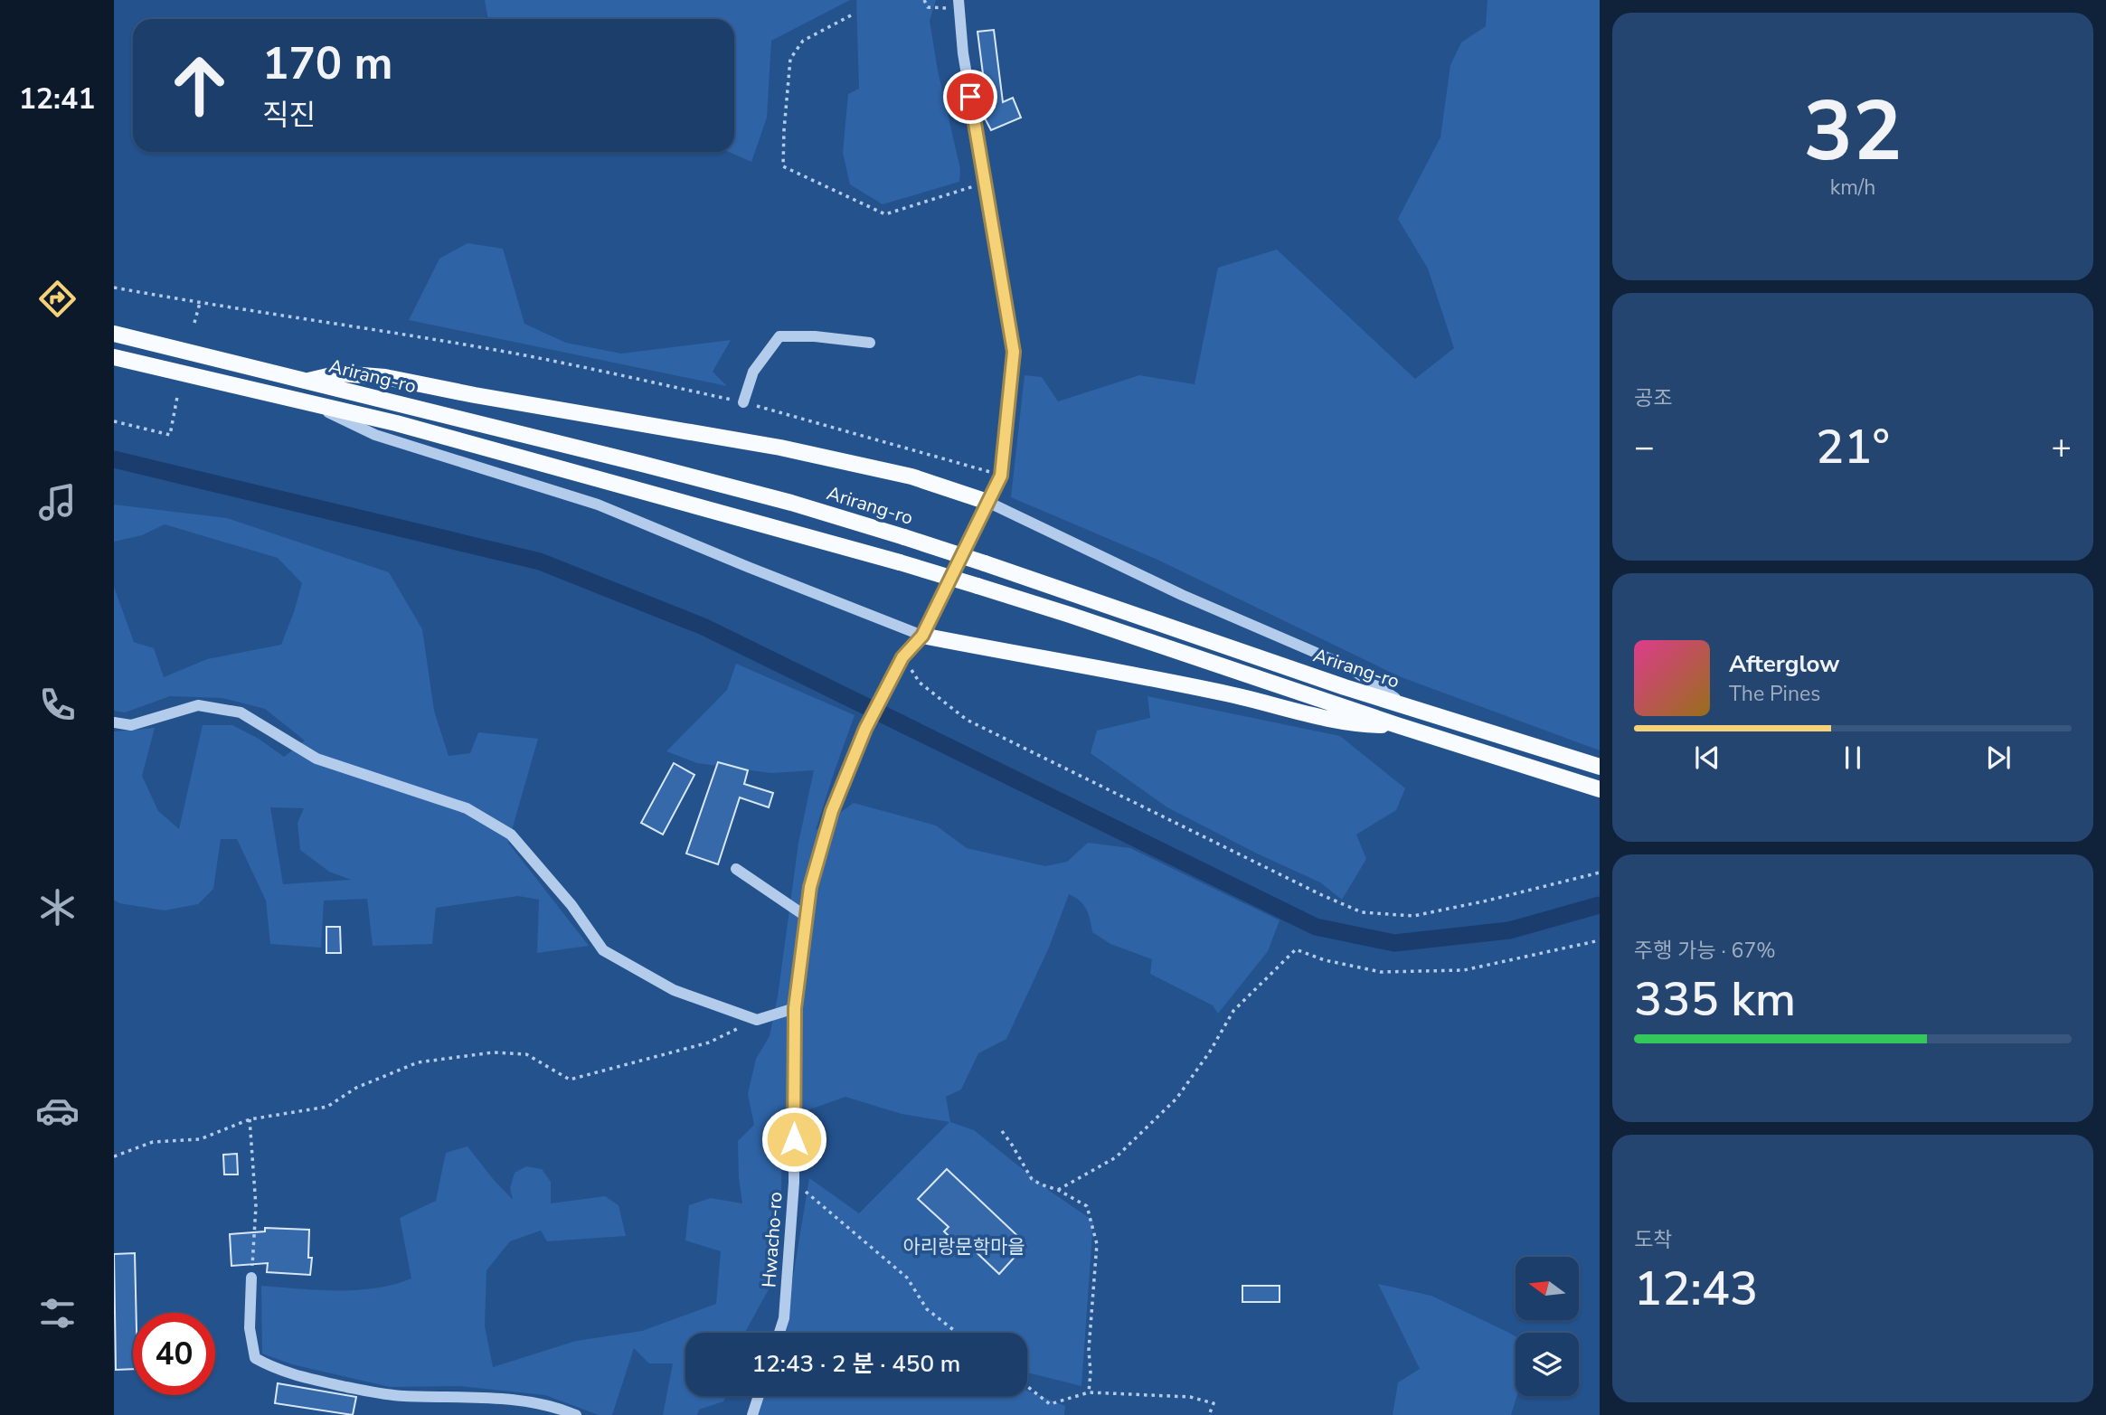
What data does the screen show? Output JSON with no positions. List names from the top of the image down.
{
  "streets": {
    "main road": ["Arirang-ro"],
    "street": ["Hwacho-ro"]
  },
  "parks": ["아리랑문학마을"],
  "north": "left",
  "page": {
    "tabs": "12:41",
    "tile": [
      ["32", "km/h"],
      "공조",
      ["주행 가능 · 67%", "335 km"],
      ["도착", "12:43"]
    ],
    "turn": ["170 m", "직진"],
    "heat": ["−", "21°", "+"],
    "song": ["Afterglow", "The Pines"],
    "limit": "40",
    "trip": "12:43 · 2 분 · 450 m"
  }
}
